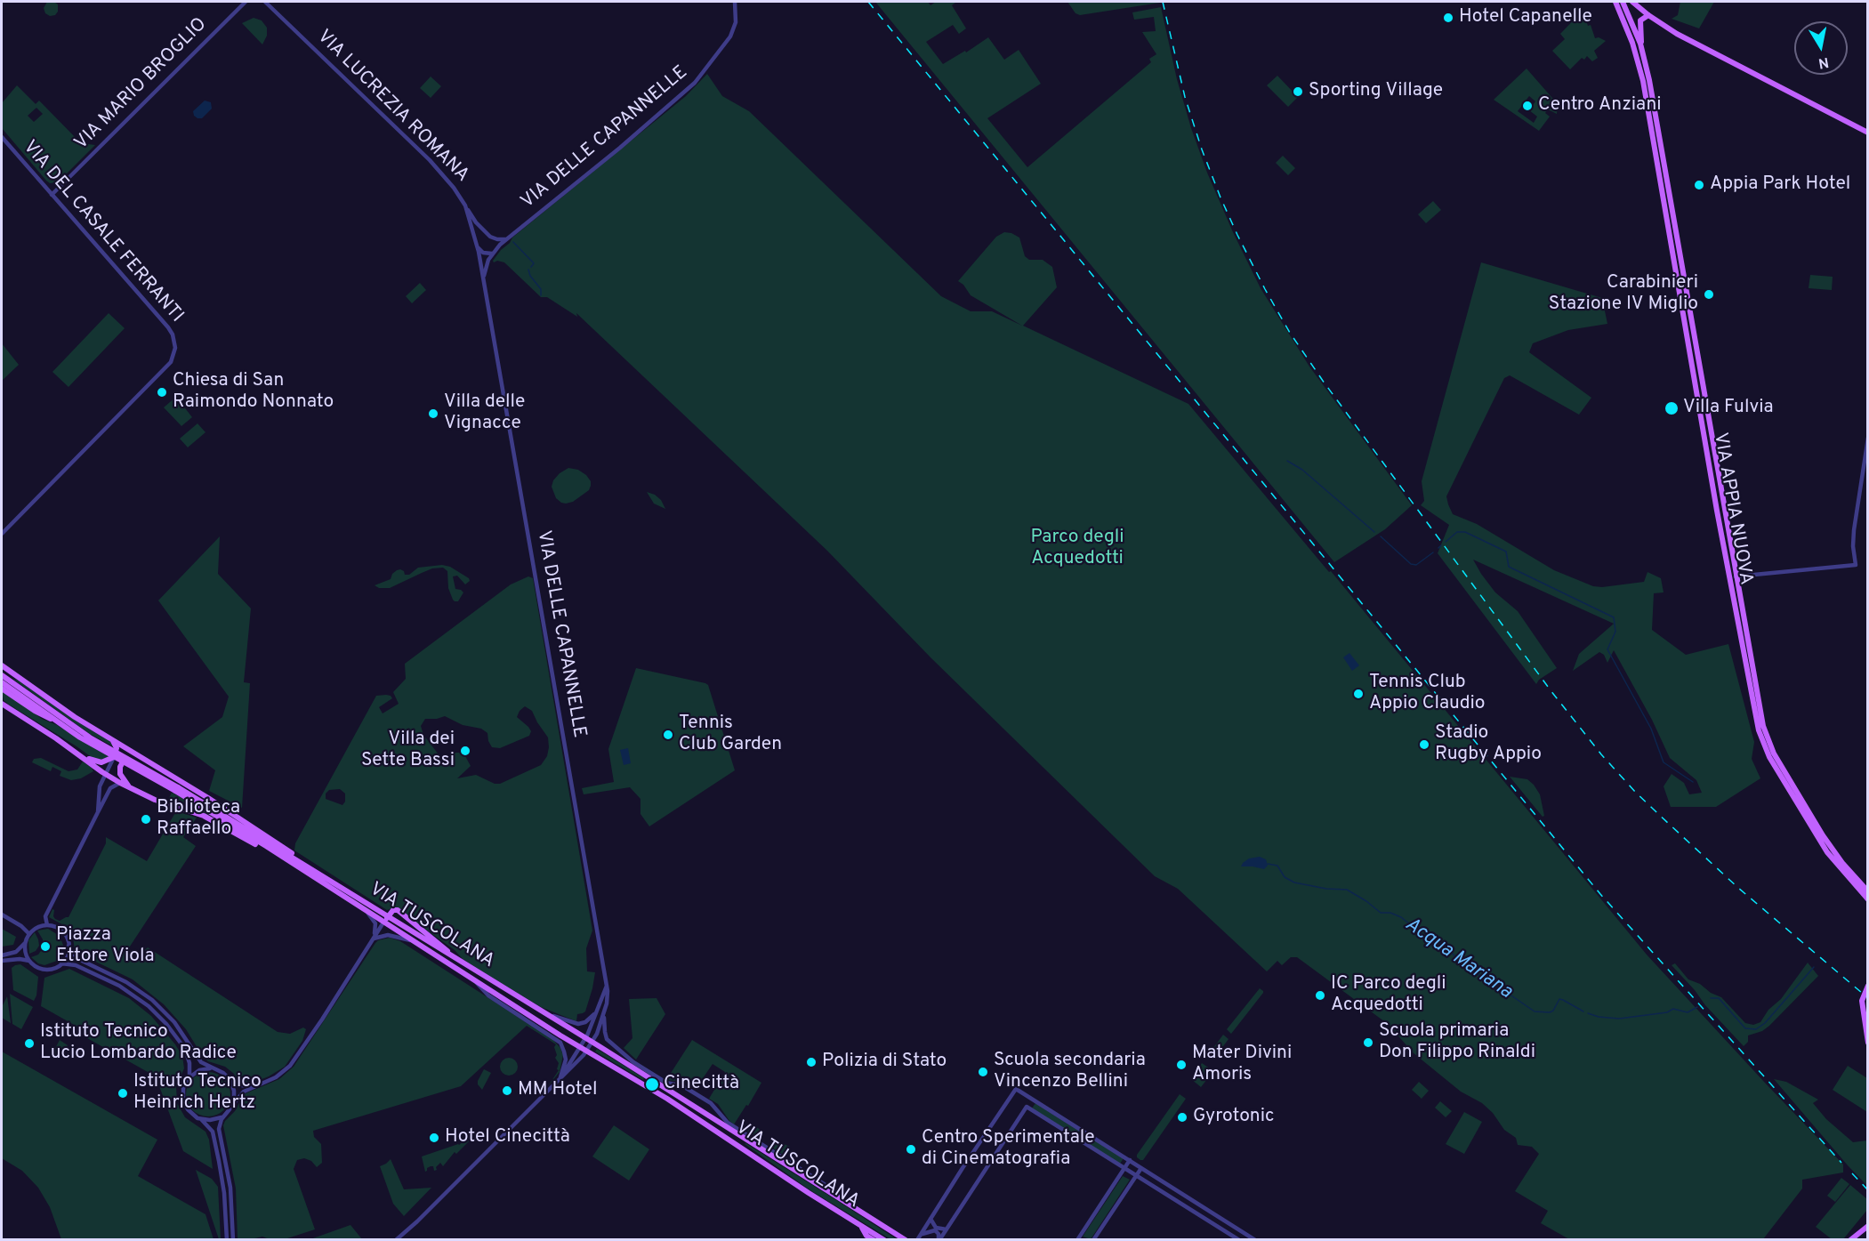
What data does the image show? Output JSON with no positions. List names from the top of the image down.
{
  "streets": {
    "main road": ["VIA APPIA NUOVA", "VIA TUSCOLANA"],
    "street": [
      "VIA MARIO BROGLIO",
      "VIA LUCREZIA ROMANA",
      "VIA DELLE CAPANNELLE",
      "VIA DEL CASALE FERRANTI"
    ]
  },
  "crossings": [
    ["VIA MARIO BROGLIO", "VIA DEL CASALE FERRANTI"],
    ["VIA LUCREZIA ROMANA", "VIA DELLE CAPANNELLE"],
    ["VIA DELLE CAPANNELLE", "VIA TUSCOLANA"]
  ],
  "water": ["Acqua Mariana"],
  "parks": ["Parco degli Acquedotti"],
  "places": [
    "Hotel Capanelle",
    "Sporting Village",
    "Centro Anziani",
    "Appia Park Hotel",
    "Carabinieri Stazione IV Miglio",
    "Chiesa di San Raimondo Nonnato",
    "Villa Fulvia",
    "Villa delle Vignacce",
    "Tennis Club Appio Claudio",
    "Tennis Club Garden",
    "Stadio Rugby Appio",
    "Villa dei Sette Bassi",
    "Biblioteca Raffaello",
    "Piazza Ettore Viola",
    "IC Parco degli Acquedotti",
    "Scuola primaria Don Filippo Rinaldi",
    "Istituto Tecnico Lucio Lombardo Radice",
    "Polizia di Stato",
    "Mater Divini Amoris",
    "Scuola secondaria Vincenzo Bellini",
    "Cinecittà",
    "MM Hotel",
    "Istituto Tecnico Heinrich Hertz",
    "Gyrotonic",
    "Hotel Cinecittà",
    "Centro Sperimentale di Cinematografia"
  ],
  "north": "bottom"
}
